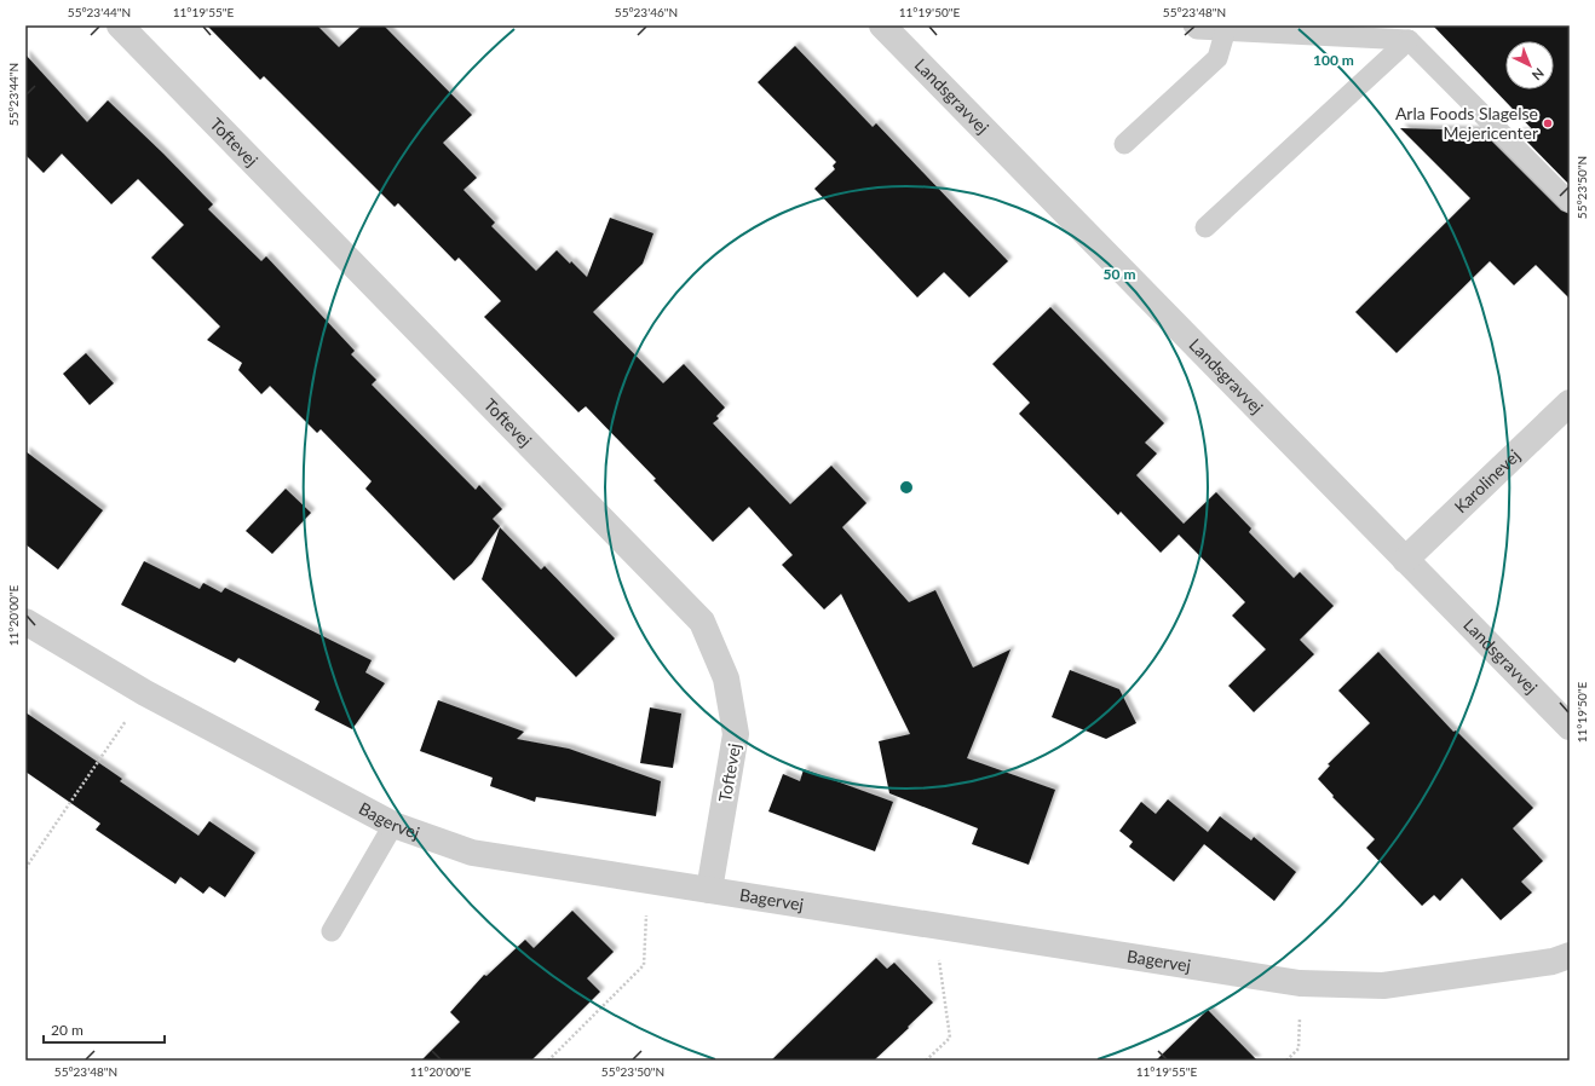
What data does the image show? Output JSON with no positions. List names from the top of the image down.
{
  "streets": {
    "street": [
      "Landsgravvej",
      "Toftevej",
      "Karolinevej",
      "Bagervej"
    ]
  },
  "crossings": [
    ["Landsgravvej", "Karolinevej"],
    ["Toftevej", "Bagervej"]
  ],
  "places": ["Arla Foods Slagelse Mejericenter"],
  "scale_bar": "20 m",
  "north": "bottom right",
  "coordinates": [
    "55°23'44\"N",
    "11°19'55\"E",
    "55°23'46\"N",
    "11°19'50\"E",
    "55°23'48\"N",
    "55°23'50\"N",
    "11°20'00\"E"
  ],
  "rings": ["100 m", "50 m"]
}
